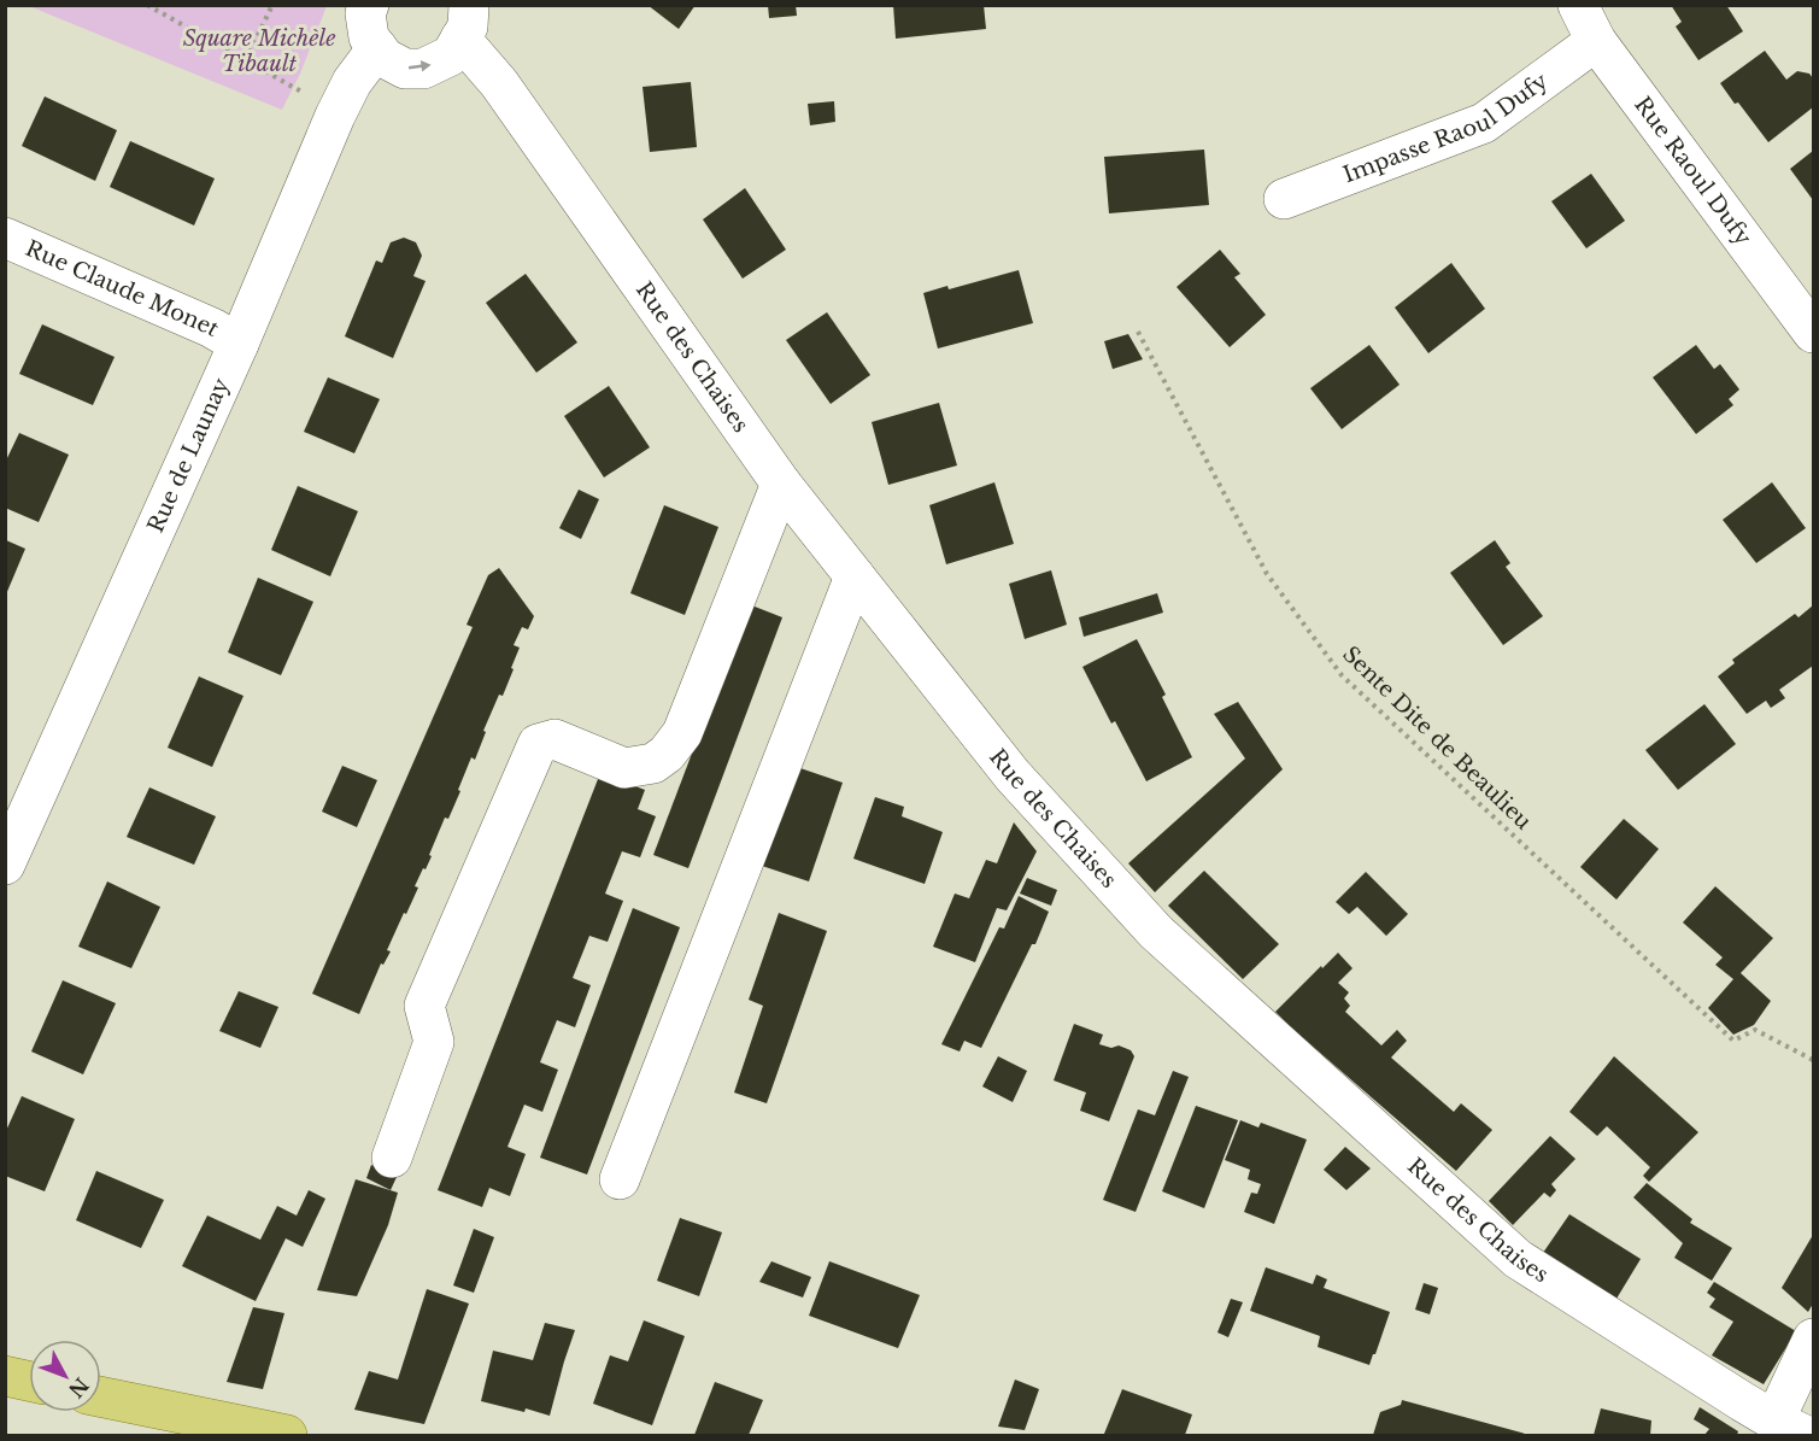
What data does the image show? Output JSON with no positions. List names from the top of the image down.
{
  "streets": {
    "street": [
      "Impasse Raoul Dufy",
      "Rue Raoul Dufy",
      "Rue Claude Monet",
      "Rue des Chaises",
      "Rue de Launay"
    ],
    "path": ["Sente Dite de Beaulieu"]
  },
  "crossings": [
    ["Impasse Raoul Dufy", "Rue Raoul Dufy"],
    ["Rue Claude Monet", "Rue de Launay"]
  ],
  "parks": ["Square Michèle Tibault"],
  "north": "bottom right"
}
